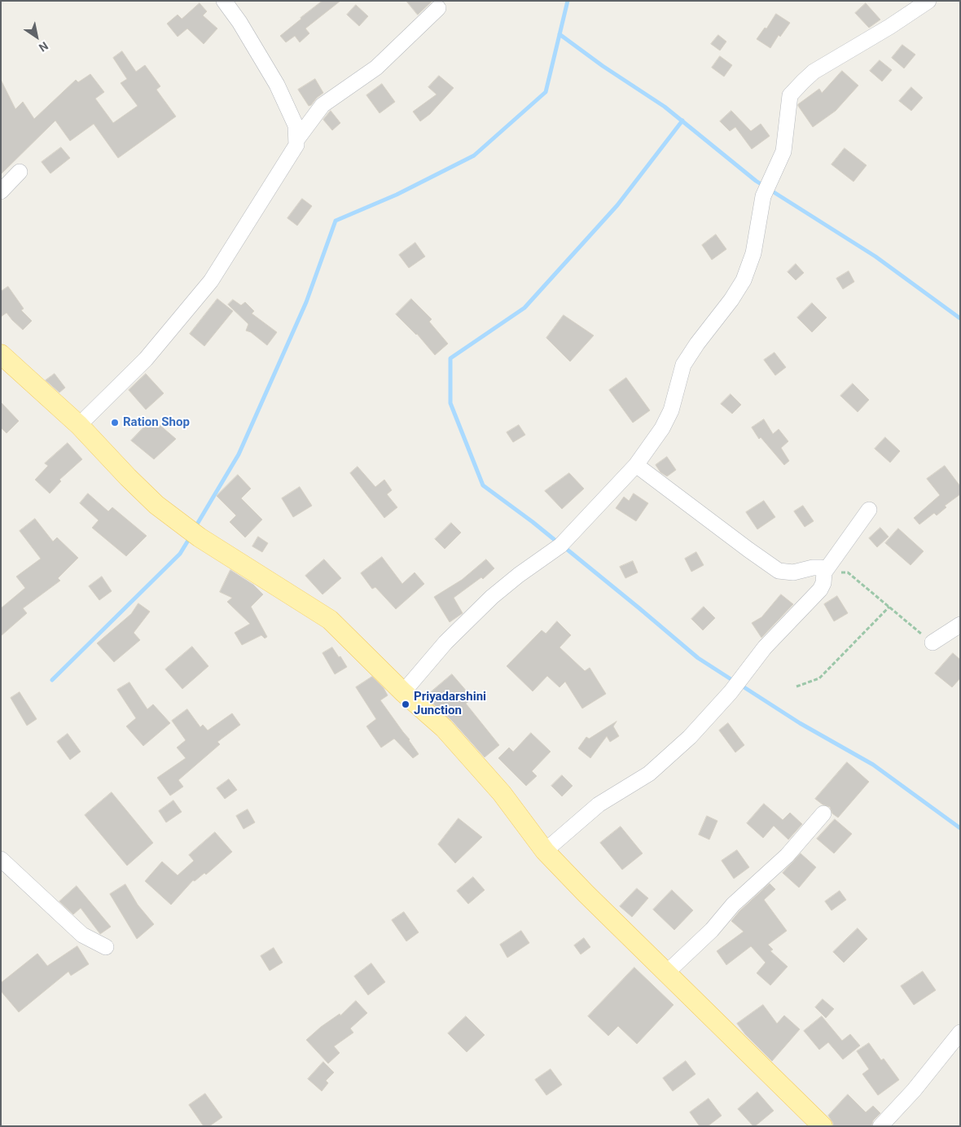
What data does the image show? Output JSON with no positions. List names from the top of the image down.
{
  "places": ["Ration Shop", "Priyadarshini Junction"],
  "north": "bottom right"
}
